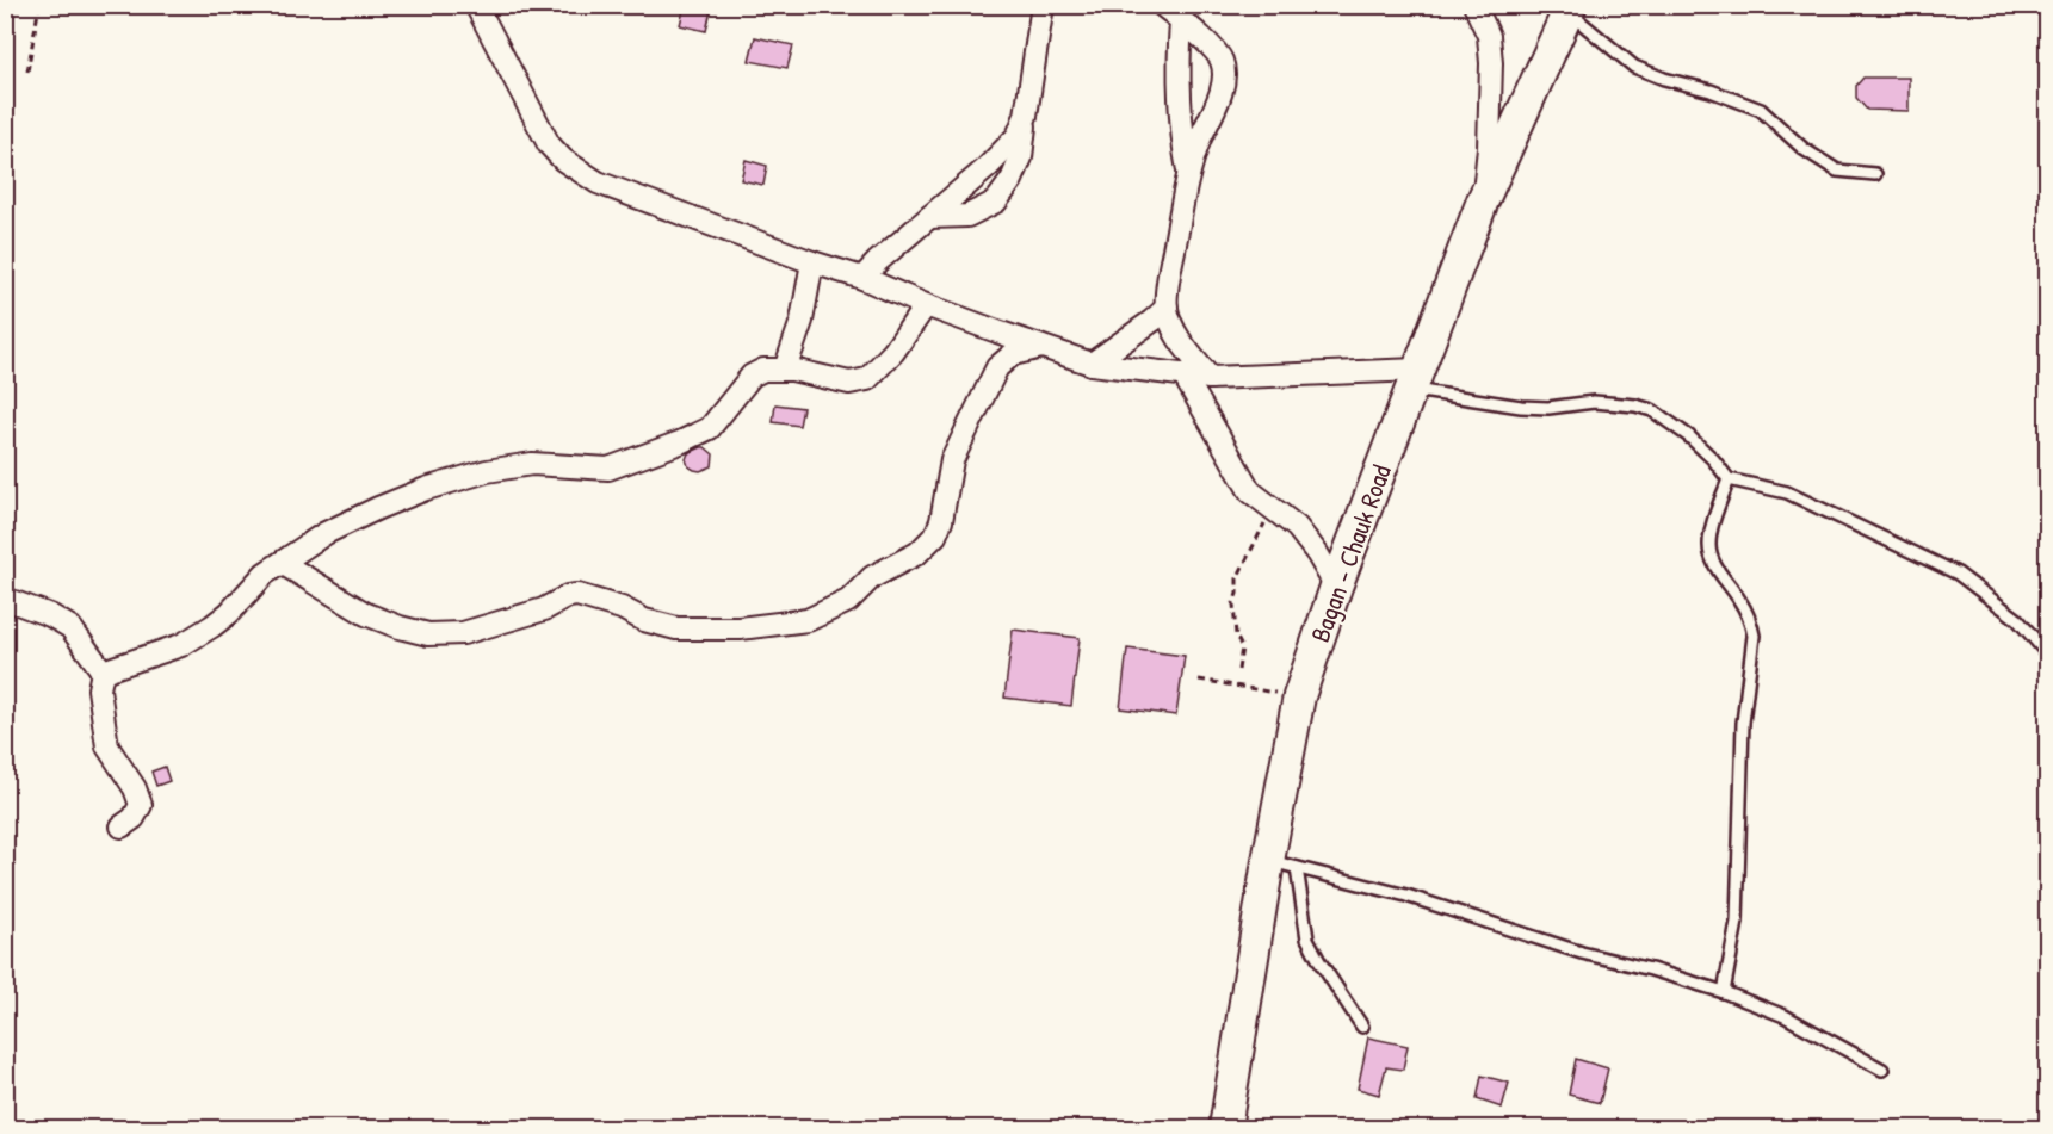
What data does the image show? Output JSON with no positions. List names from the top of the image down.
{
  "streets": {
    "main road": ["Bagan - Chauk Road"]
  }
}
